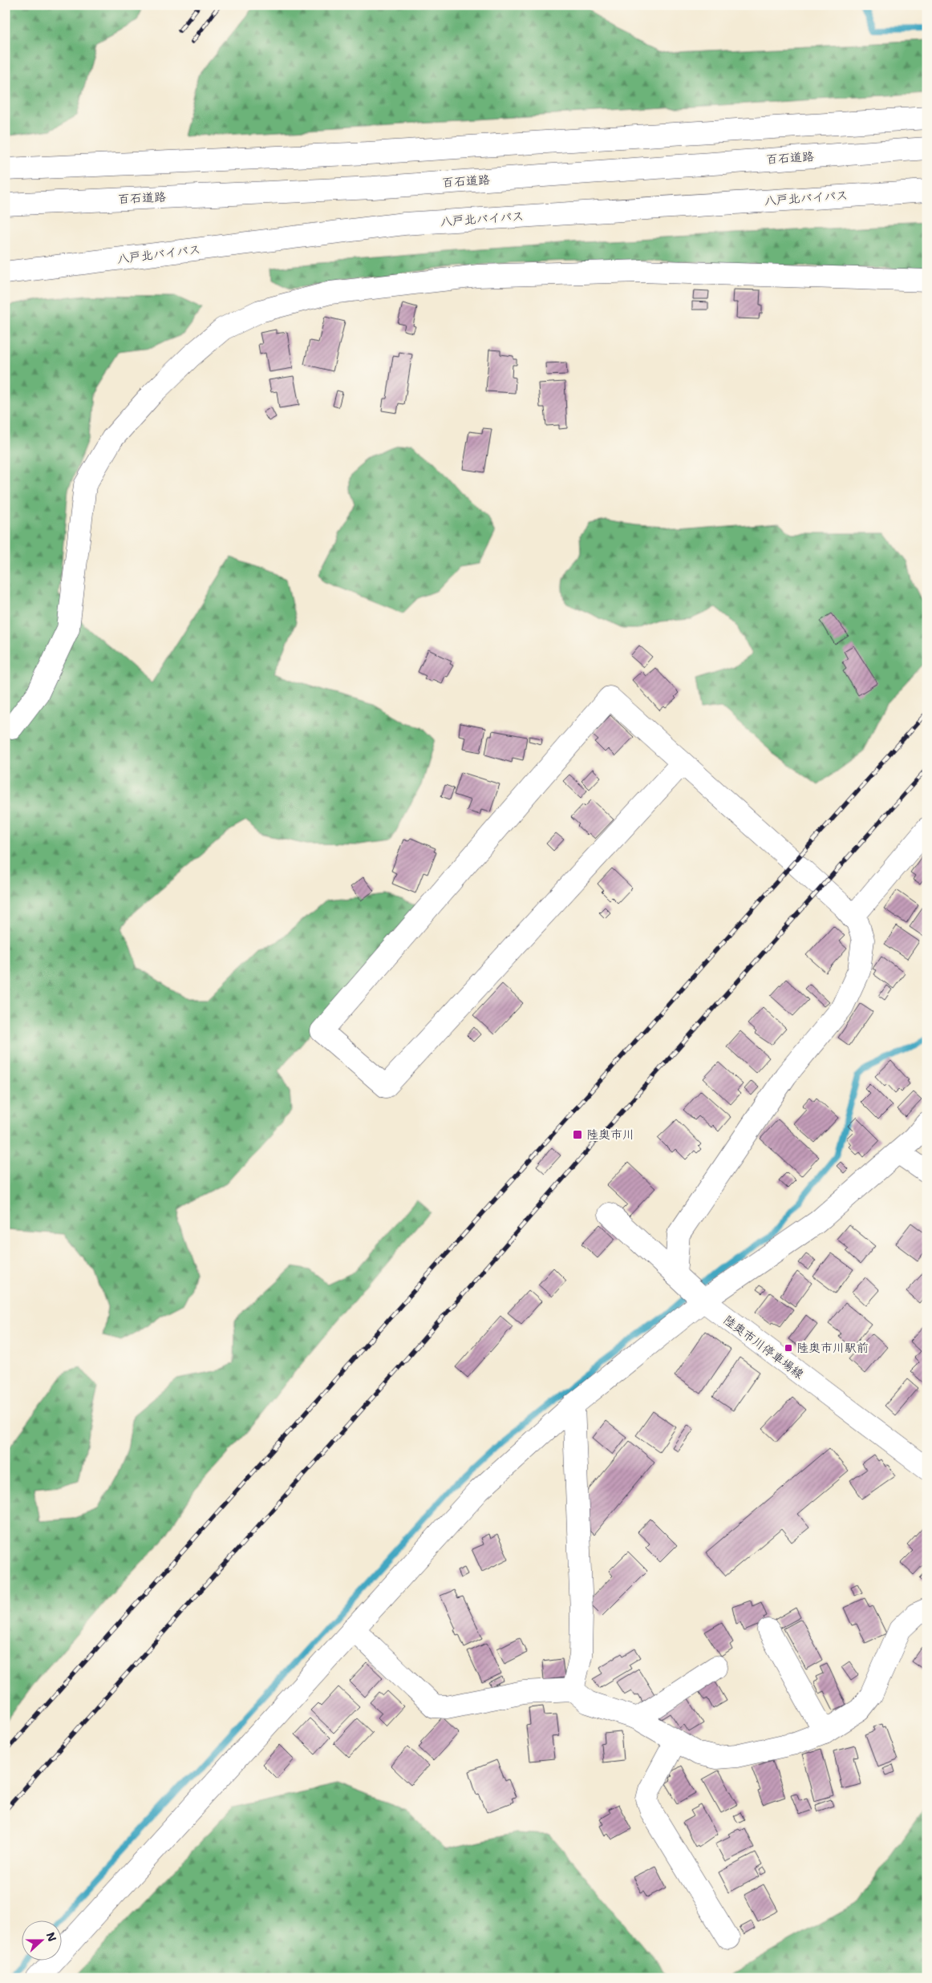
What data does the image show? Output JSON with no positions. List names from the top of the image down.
{
  "streets": {
    "main road": ["百石道路", "八戸北バイパス", "陸奥市川停車場線"]
  },
  "places": {
    "transit": ["陸奥市川", "陸奥市川駅前"]
  },
  "north": "right"
}
